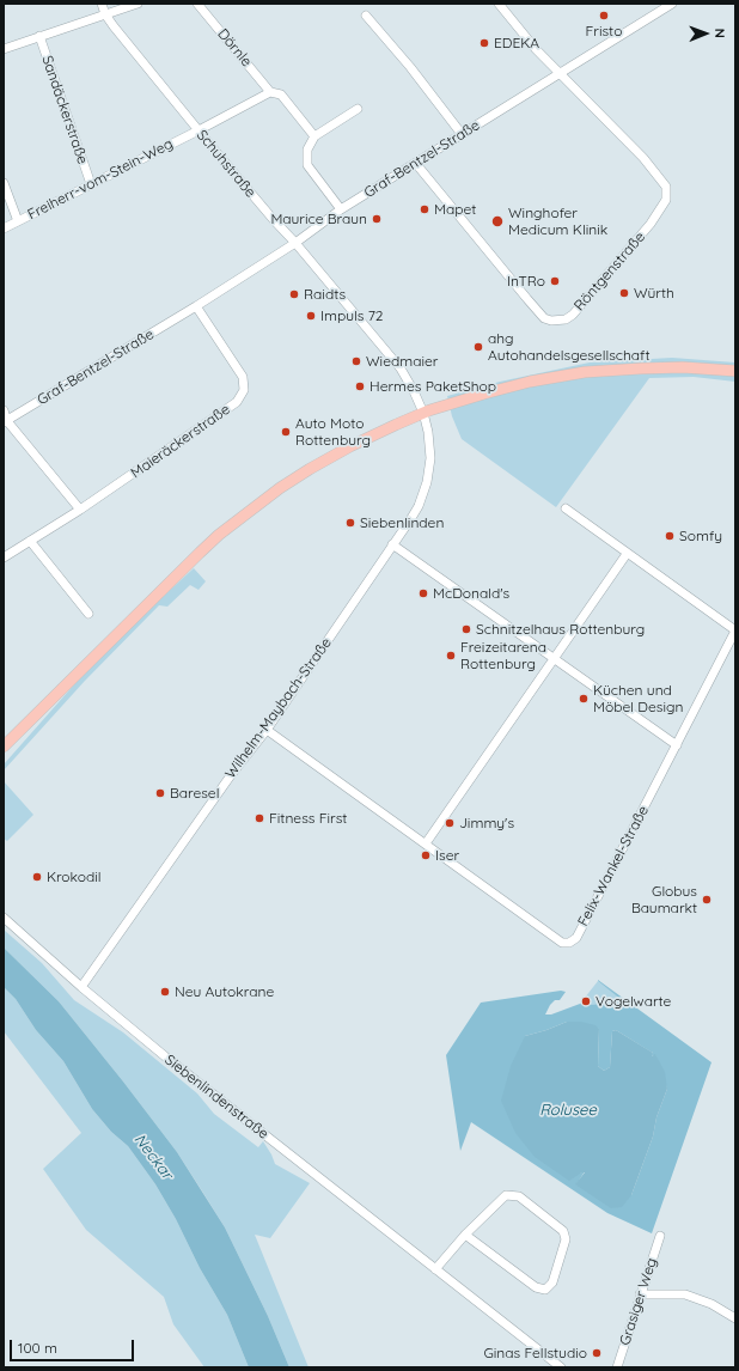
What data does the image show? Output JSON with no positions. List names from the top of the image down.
{
  "streets": {
    "street": [
      "Dörnle",
      "Sandäckerstraße",
      "Graf-Bentzel-Straße",
      "Schuhstraße",
      "Freiherr-vom-Stein-Weg",
      "Röntgenstraße",
      "Maieräckerstraße",
      "Wilhelm-Maybach-Straße",
      "Felix-Wankel-Straße",
      "Siebenlindenstraße",
      "Grasiger Weg"
    ]
  },
  "crossings": [
    ["Sandäckerstraße", "Freiherr-vom-Stein-Weg"],
    ["Graf-Bentzel-Straße", "Schuhstraße"],
    ["Graf-Bentzel-Straße", "Röntgenstraße"],
    ["Graf-Bentzel-Straße", "Maieräckerstraße"],
    ["Schuhstraße", "Freiherr-vom-Stein-Weg"],
    ["Schuhstraße", "Wilhelm-Maybach-Straße"],
    ["Wilhelm-Maybach-Straße", "Felix-Wankel-Straße"],
    ["Wilhelm-Maybach-Straße", "Siebenlindenstraße"]
  ],
  "water": ["Rolusee", "Neckar"],
  "places": [
    "Fristo",
    "EDEKA",
    "Mapet",
    "Maurice Braun",
    "Winghofer Medicum Klinik",
    "InTRo",
    "Würth",
    "Raidts",
    "Impuls 72",
    "ahg Autohandelsgesellschaft",
    "Wiedmaier",
    "Hermes PaketShop",
    "Auto Moto Rottenburg",
    "Siebenlinden",
    "Somfy",
    "McDonald's",
    "Schnitzelhaus Rottenburg",
    "Freizeitarena Rottenburg",
    "Küchen und Möbel Design",
    "Baresel",
    "Fitness First",
    "Jimmy's",
    "Iser",
    "Krokodil",
    "Globus Baumarkt",
    "Neu Autokrane",
    "Vogelwarte",
    "Ginas Fellstudio"
  ],
  "scale_bar": "100 m",
  "north": "right"
}
